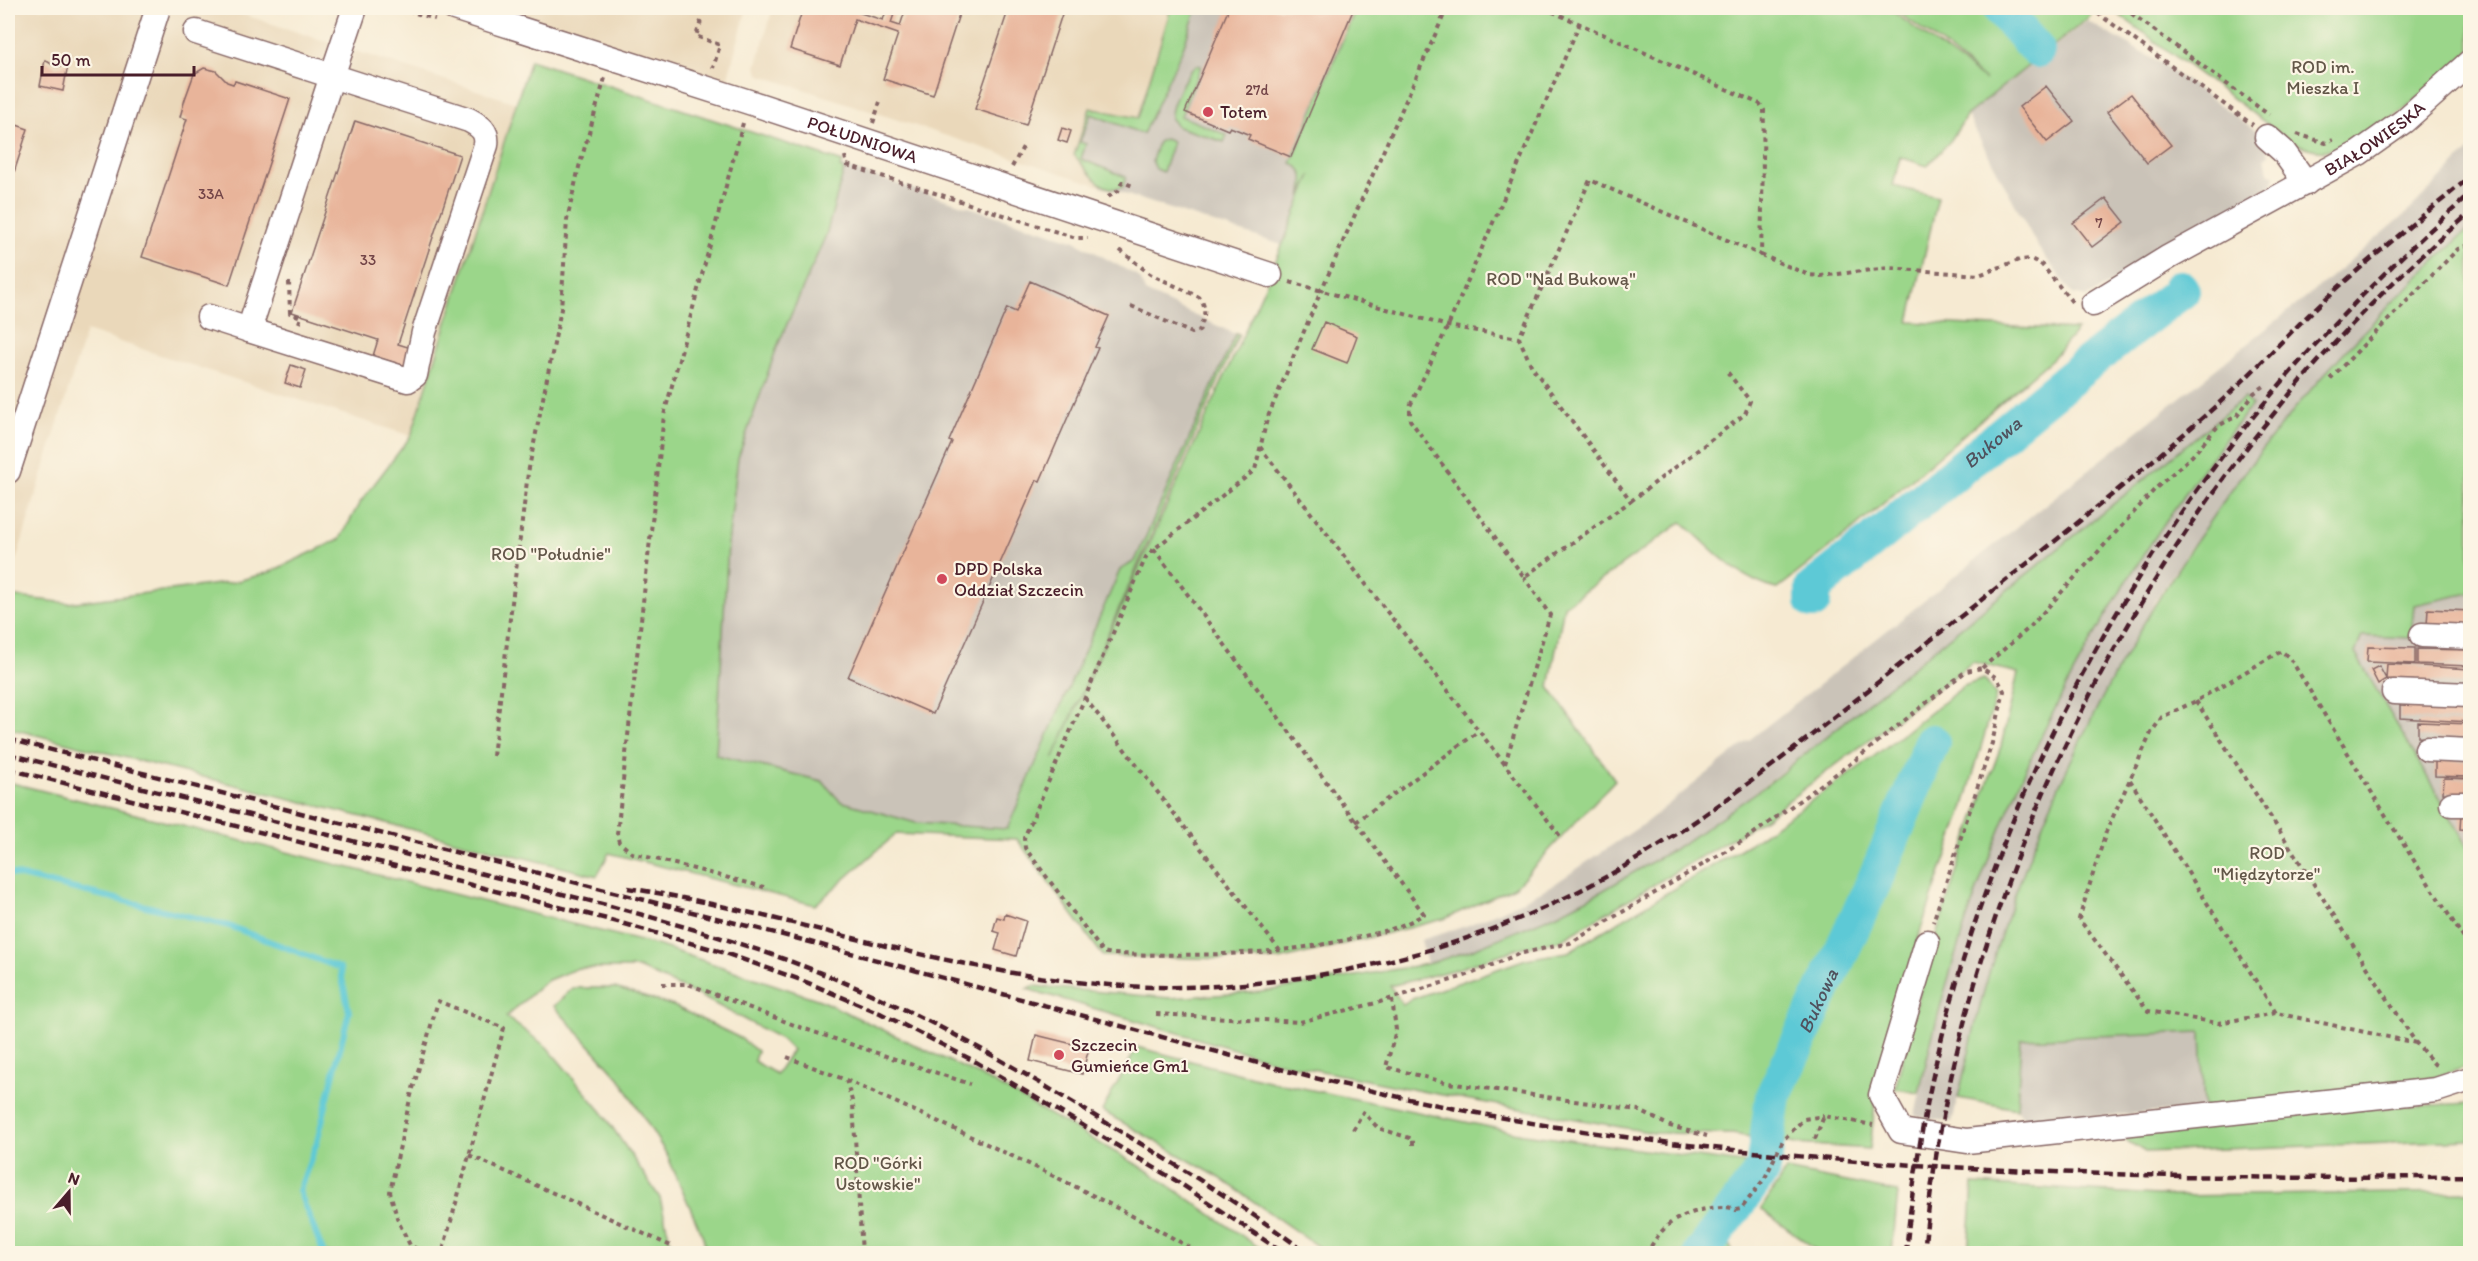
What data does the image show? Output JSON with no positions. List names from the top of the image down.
{
  "streets": {
    "street": ["BIAŁOWIESKA", "POŁUDNIOWA"]
  },
  "water": ["Bukowa"],
  "parks": [
    "ROD im. Mieszka I",
    "ROD \"Nad Bukową\"",
    "ROD \"Południe\"",
    "ROD \"Międzytorze\"",
    "ROD \"Górki Ustowskie\""
  ],
  "places": ["Totem", "DPD Polska Oddział Szczecin", "Szczecin Gumieńce Gm1"],
  "house_numbers": [
    "27d",
    "33A",
    "7",
    "33"
  ],
  "scale_bar": "50 m",
  "north": "top"
}
